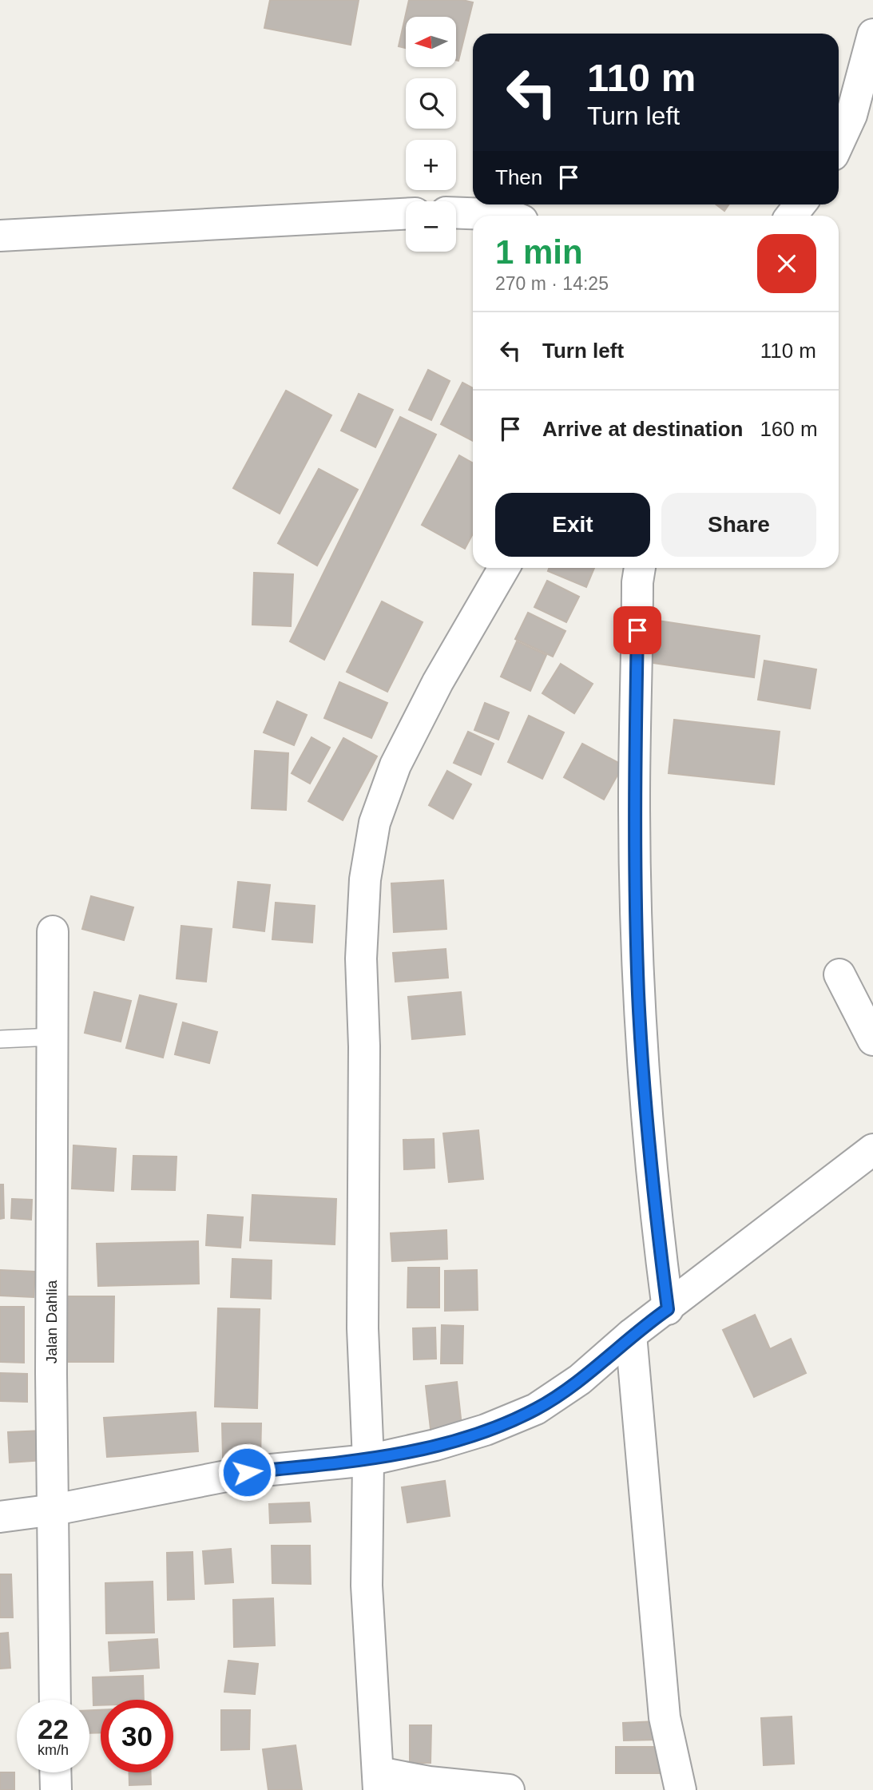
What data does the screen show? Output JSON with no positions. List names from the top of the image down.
{
  "streets": {
    "street": ["Jalan Dahlia"]
  },
  "north": "left",
  "page": {
    "map_buttons": ["+", "−"],
    "turn": ["110 m", "Turn left"],
    "then": "Then",
    "heading": ["1 min", "270 m · 14:25"],
    "list": [
      {
        "name": "Turn left",
        "value": "110 m"
      },
      {
        "name": "Arrive at destination",
        "value": "160 m"
      }
    ],
    "buttons": ["Exit", "Share"],
    "speed": "22 km/h",
    "limit": "30"
  }
}
